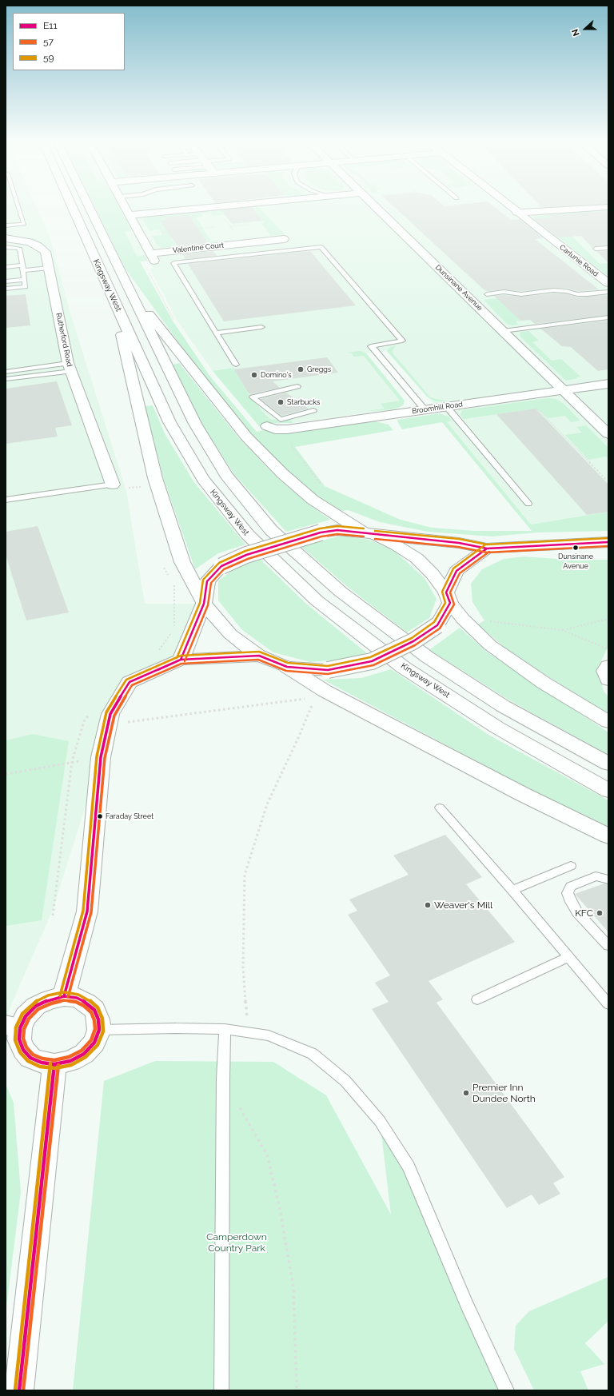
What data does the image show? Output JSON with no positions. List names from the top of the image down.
{
  "streets": {
    "main road": [
      "Valentine Court",
      "Carlunie Road",
      "Kingsway West",
      "Dunsinane Avenue",
      "Rutherford Road",
      "Broomhill Road"
    ]
  },
  "crossings": [
    ["Dunsinane Avenue", "Broomhill Road"]
  ],
  "parks": ["Camperdown Country Park"],
  "places": [
    "Greggs",
    "Domino's",
    "Starbucks",
    "Dunsinane Avenue",
    "Faraday Street",
    "Weaver's Mill",
    "KFC",
    "Premier Inn Dundee North"
  ],
  "lines": ["transit line 59", "transit line E11", "transit line 57"],
  "legend": ["E11", "57", "59"],
  "north": "left"
}
